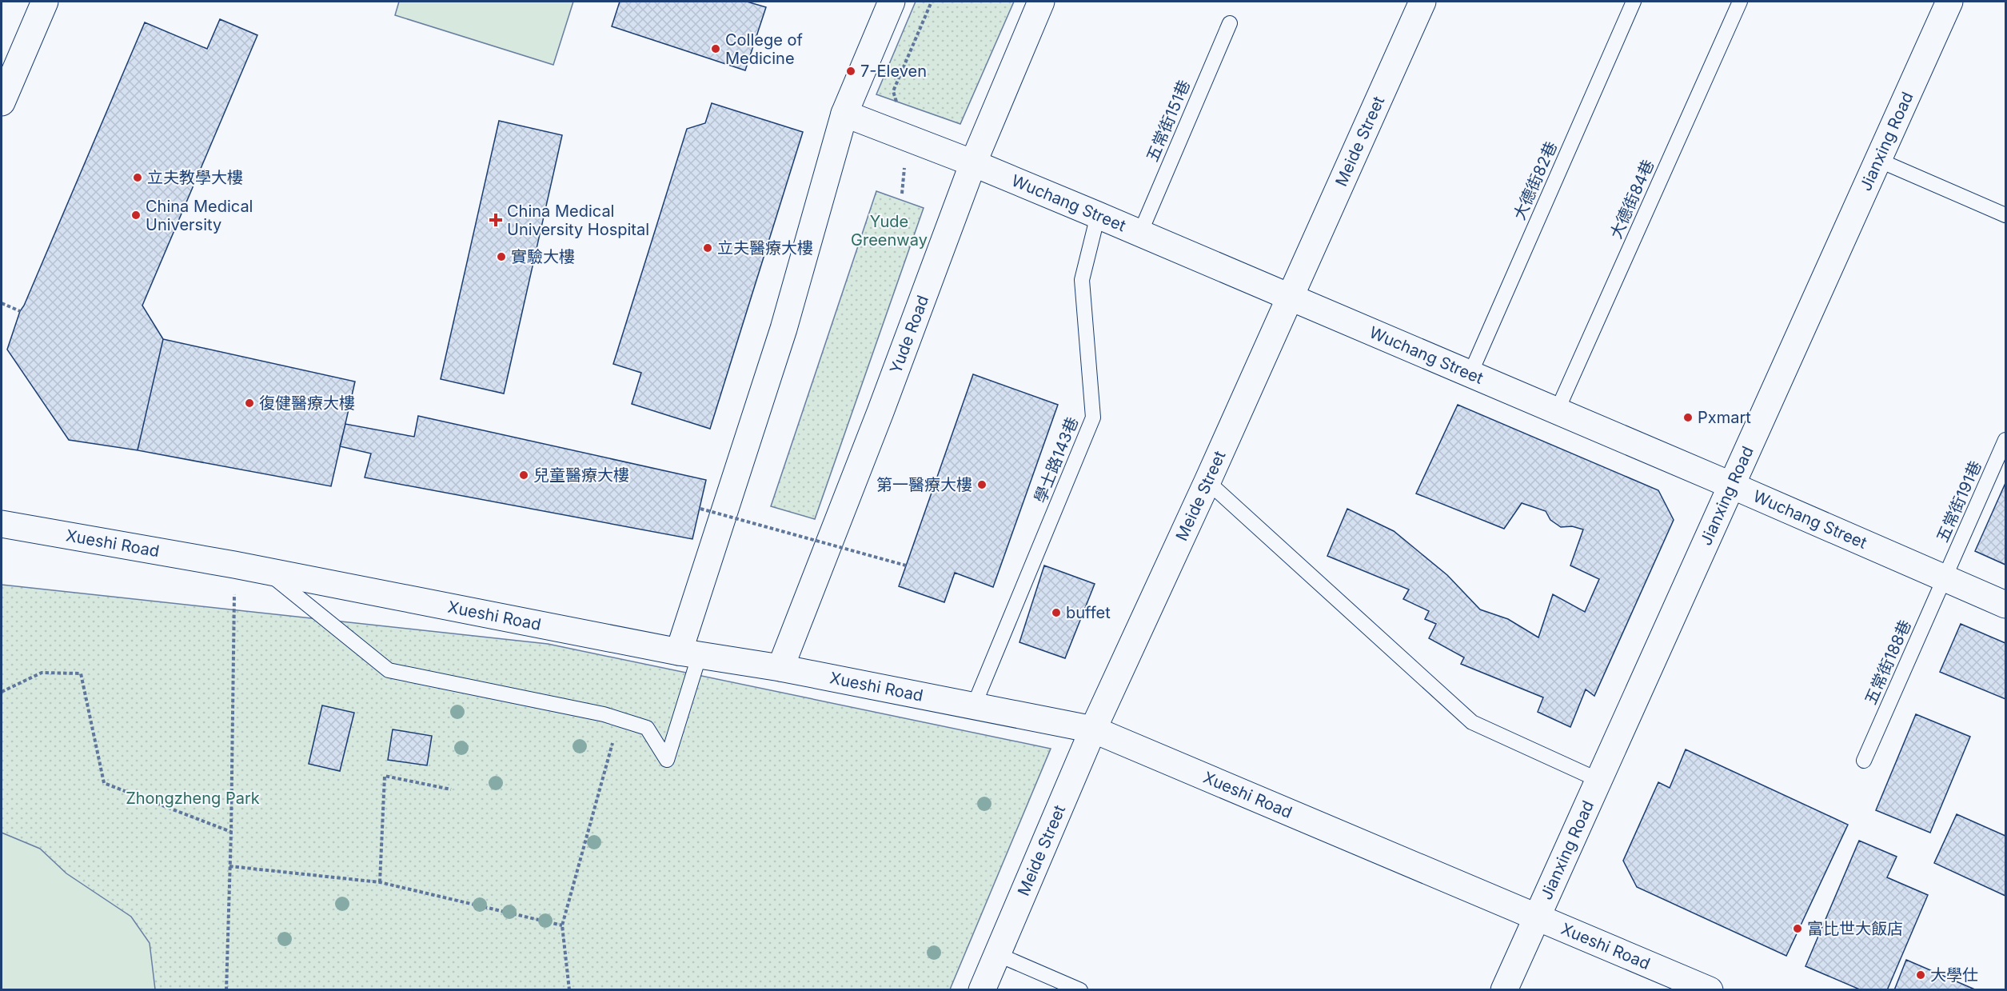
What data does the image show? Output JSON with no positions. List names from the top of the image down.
{
  "streets": {
    "street": [
      "Meide Street",
      "Jianxing Road",
      "Wuchang Street",
      "Yude Road",
      "Xueshi Road"
    ],
    "lane": [
      "五常街151巷",
      "大德街82巷",
      "大德街84巷",
      "學士路143巷",
      "五常街191巷",
      "五常街188巷"
    ]
  },
  "crossings": [
    ["五常街151巷", "Wuchang Street"],
    ["Meide Street", "Wuchang Street"],
    ["Meide Street", "Xueshi Road"],
    ["Jianxing Road", "Wuchang Street"],
    ["Jianxing Road", "Xueshi Road"],
    ["大德街82巷", "Wuchang Street"],
    ["大德街84巷", "Wuchang Street"],
    ["Wuchang Street", "Yude Road"],
    ["Wuchang Street", "學士路143巷"],
    ["Wuchang Street", "五常街191巷"],
    ["Wuchang Street", "五常街188巷"],
    ["Yude Road", "Xueshi Road"],
    ["學士路143巷", "Xueshi Road"],
    ["五常街191巷", "五常街188巷"]
  ],
  "parks": ["Yude Greenway", "Zhongzheng Park"],
  "places": {
    "other": [
      "College of Medicine",
      "7-Eleven",
      "立夫教學大樓",
      "China Medical University",
      "立夫醫療大樓",
      "實驗大樓",
      "復健醫療大樓",
      "Pxmart",
      "兒童醫療大樓",
      "第一醫療大樓",
      "buffet",
      "富比世大飯店",
      "大學仕"
    ],
    "health": ["China Medical University Hospital"]
  }
}
